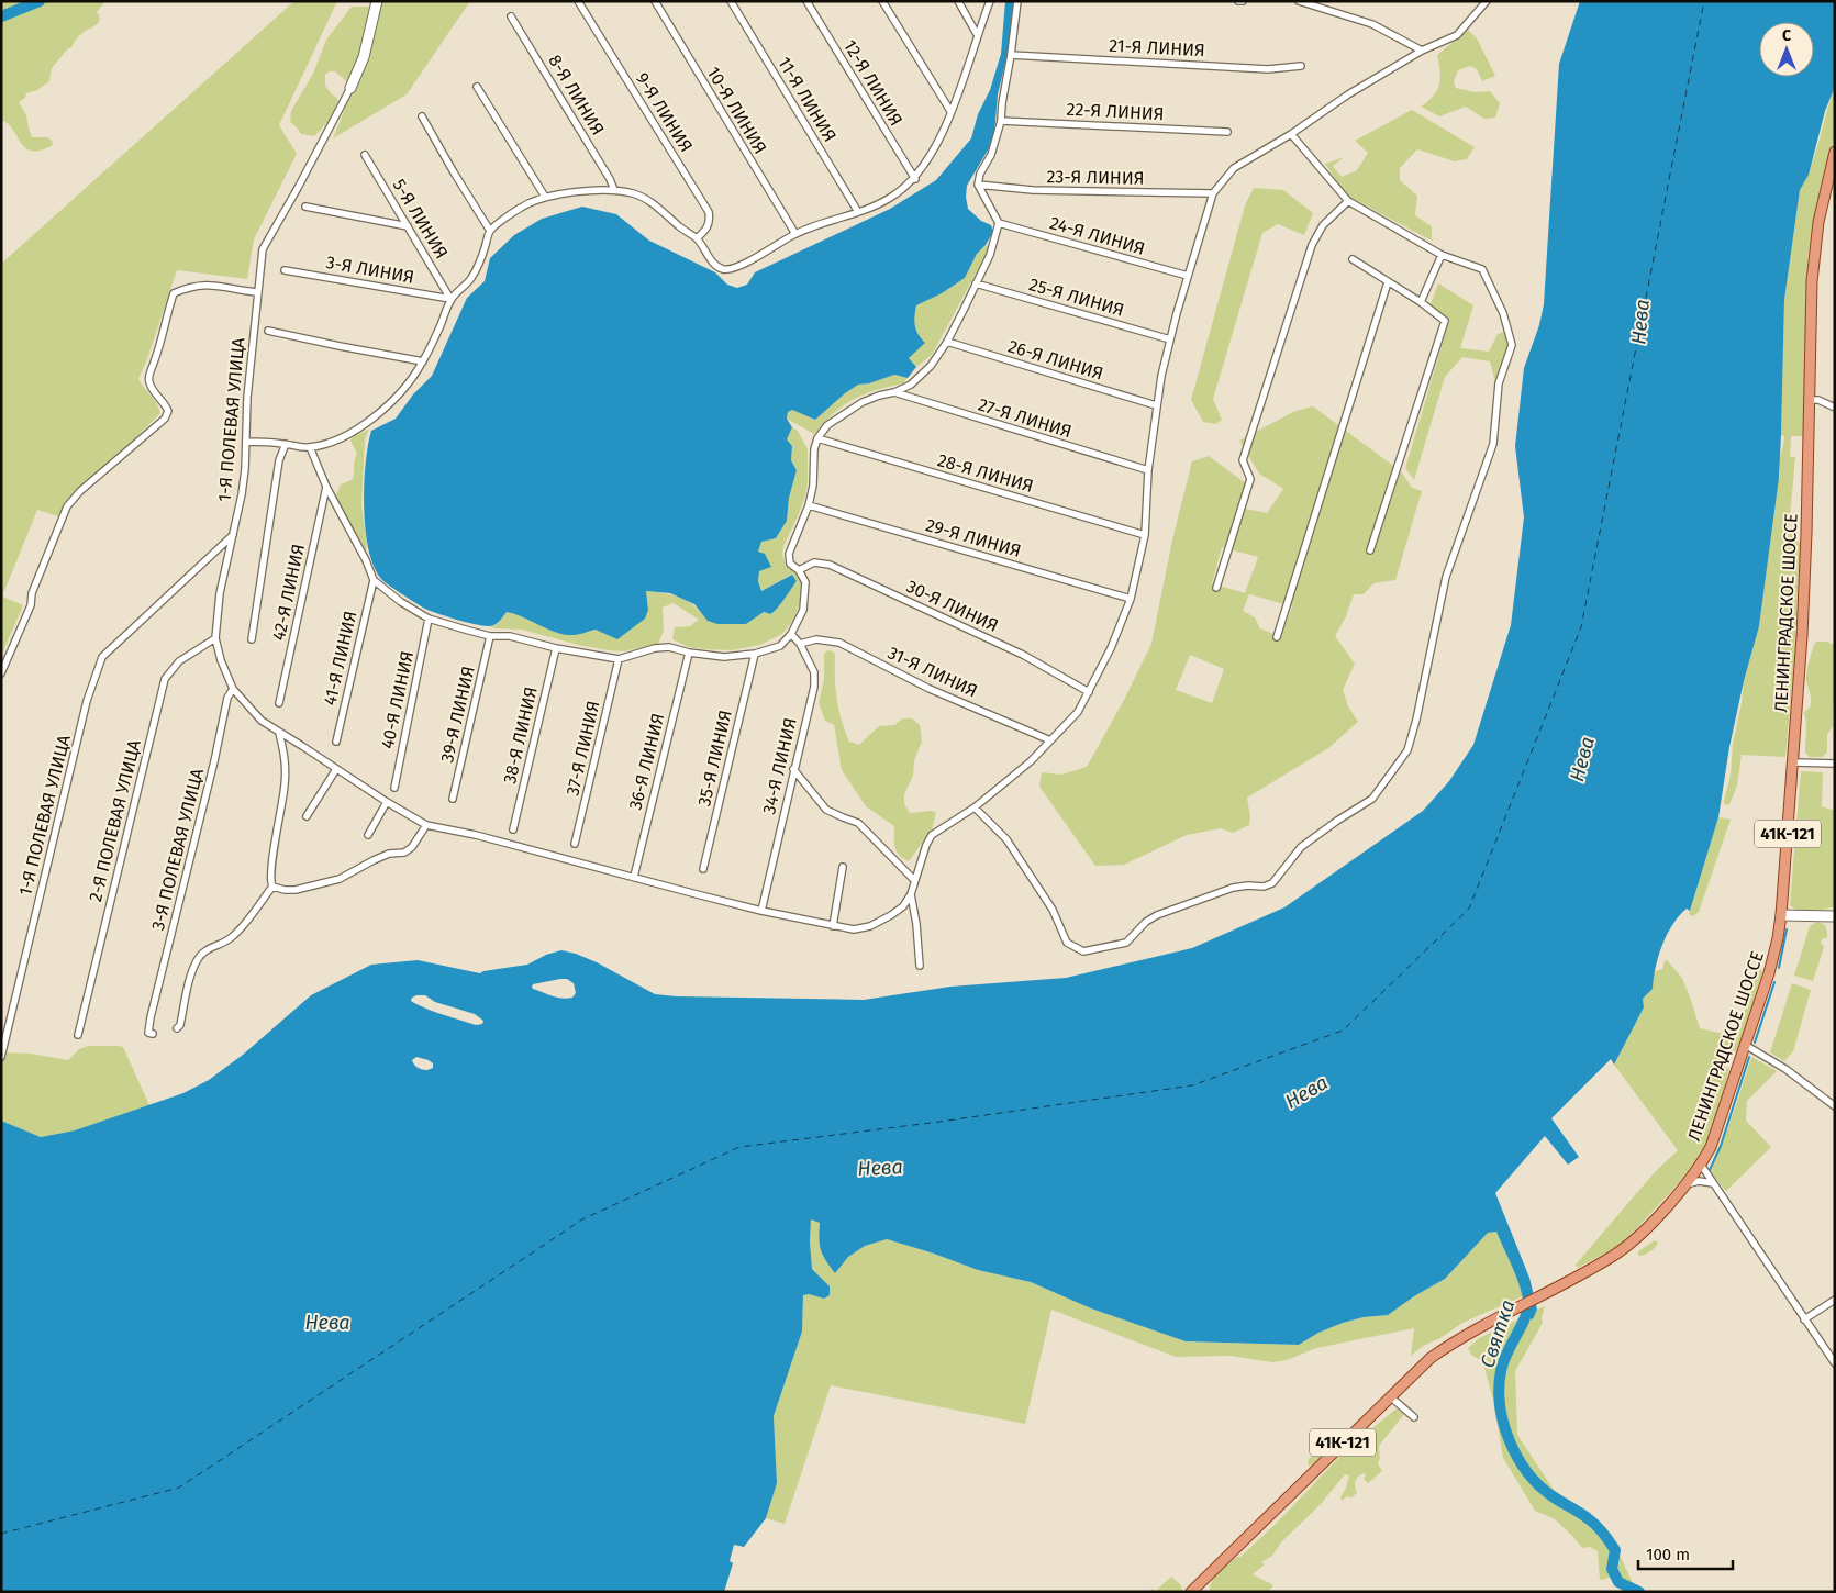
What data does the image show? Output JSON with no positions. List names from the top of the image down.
{
  "streets": {
    "main road": ["ЛЕНИНГРАДСКОЕ ШОССЕ", "41К-121"],
    "street": [
      "21-Я ЛИНИЯ",
      "12-Я ЛИНИЯ",
      "8-Я ЛИНИЯ",
      "11-Я ЛИНИЯ",
      "10-Я ЛИНИЯ",
      "22-Я ЛИНИЯ",
      "9-Я ЛИНИЯ",
      "23-Я ЛИНИЯ",
      "5-Я ЛИНИЯ",
      "24-Я ЛИНИЯ",
      "3-Я ЛИНИЯ",
      "25-Я ЛИНИЯ",
      "26-Я ЛИНИЯ",
      "27-Я ЛИНИЯ",
      "1-Я ПОЛЕВАЯ УЛИЦА",
      "28-Я ЛИНИЯ",
      "29-Я ЛИНИЯ",
      "42-Я ЛИНИЯ",
      "30-Я ЛИНИЯ",
      "41-Я ЛИНИЯ",
      "31-Я ЛИНИЯ",
      "40-Я ЛИНИЯ",
      "39-Я ЛИНИЯ",
      "38-Я ЛИНИЯ",
      "37-Я ЛИНИЯ",
      "35-Я ЛИНИЯ",
      "36-Я ЛИНИЯ",
      "34-Я ЛИНИЯ",
      "2-Я ПОЛЕВАЯ УЛИЦА",
      "3-Я ПОЛЕВАЯ УЛИЦА"
    ]
  },
  "crossings": [
    ["5-Я ЛИНИЯ", "3-Я ЛИНИЯ"],
    ["ЛЕНИНГРАДСКОЕ ШОССЕ", "41К-121"],
    ["31-Я ЛИНИЯ", "34-Я ЛИНИЯ"]
  ],
  "water": ["Нева", "Святка"],
  "scale_bar": "100 m",
  "north": "top"
}
